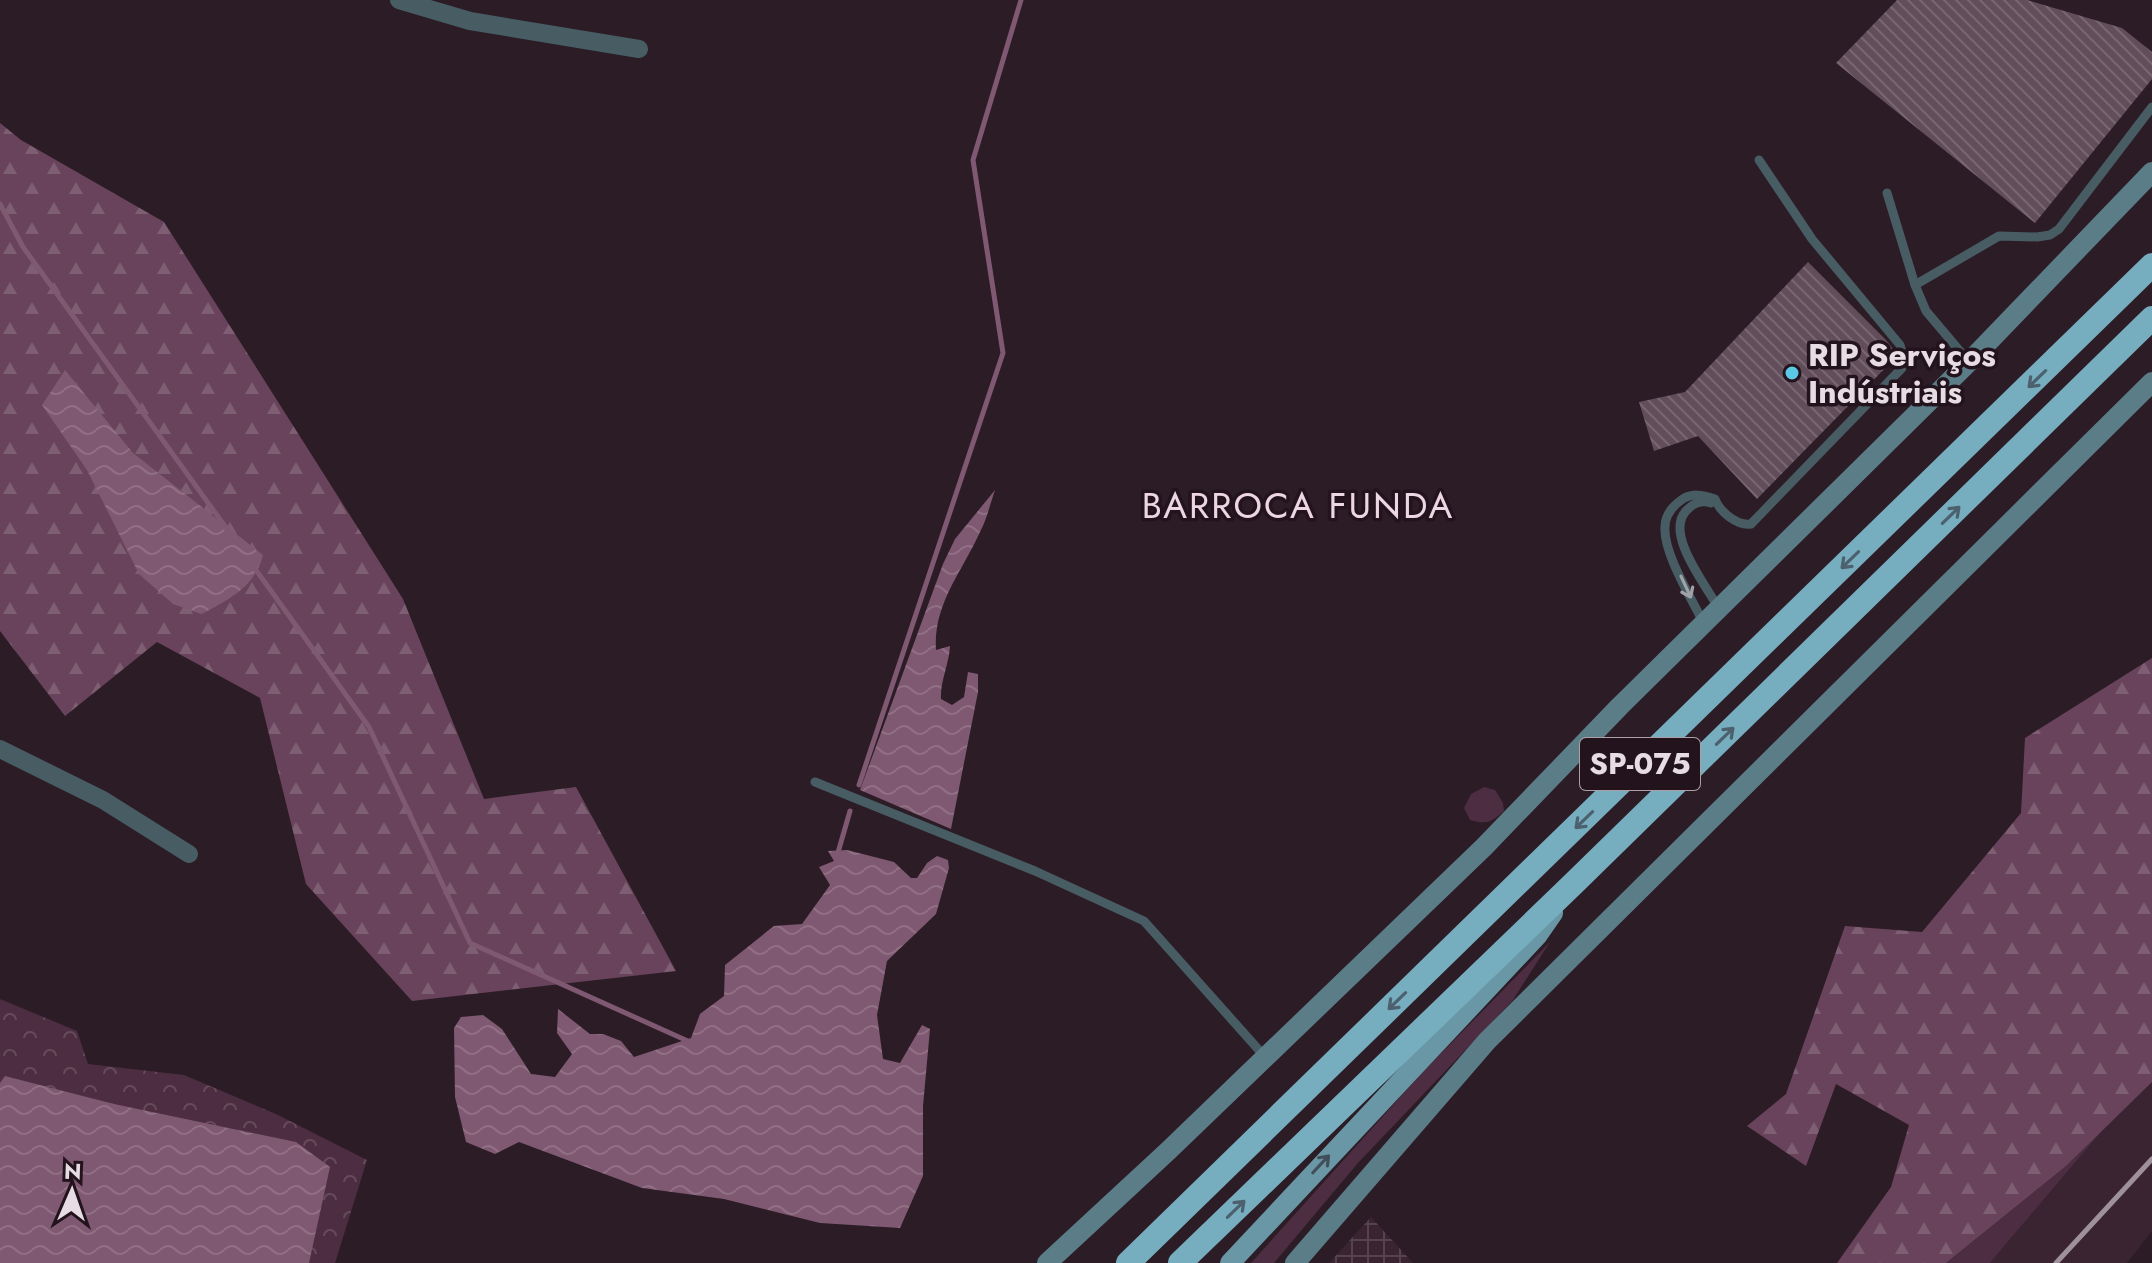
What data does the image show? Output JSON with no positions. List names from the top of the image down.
{
  "streets": {
    "highway": ["SP-075"]
  },
  "districts": ["BARROCA FUNDA"],
  "places": ["RIP Serviços Indústriais"],
  "north": "top"
}
